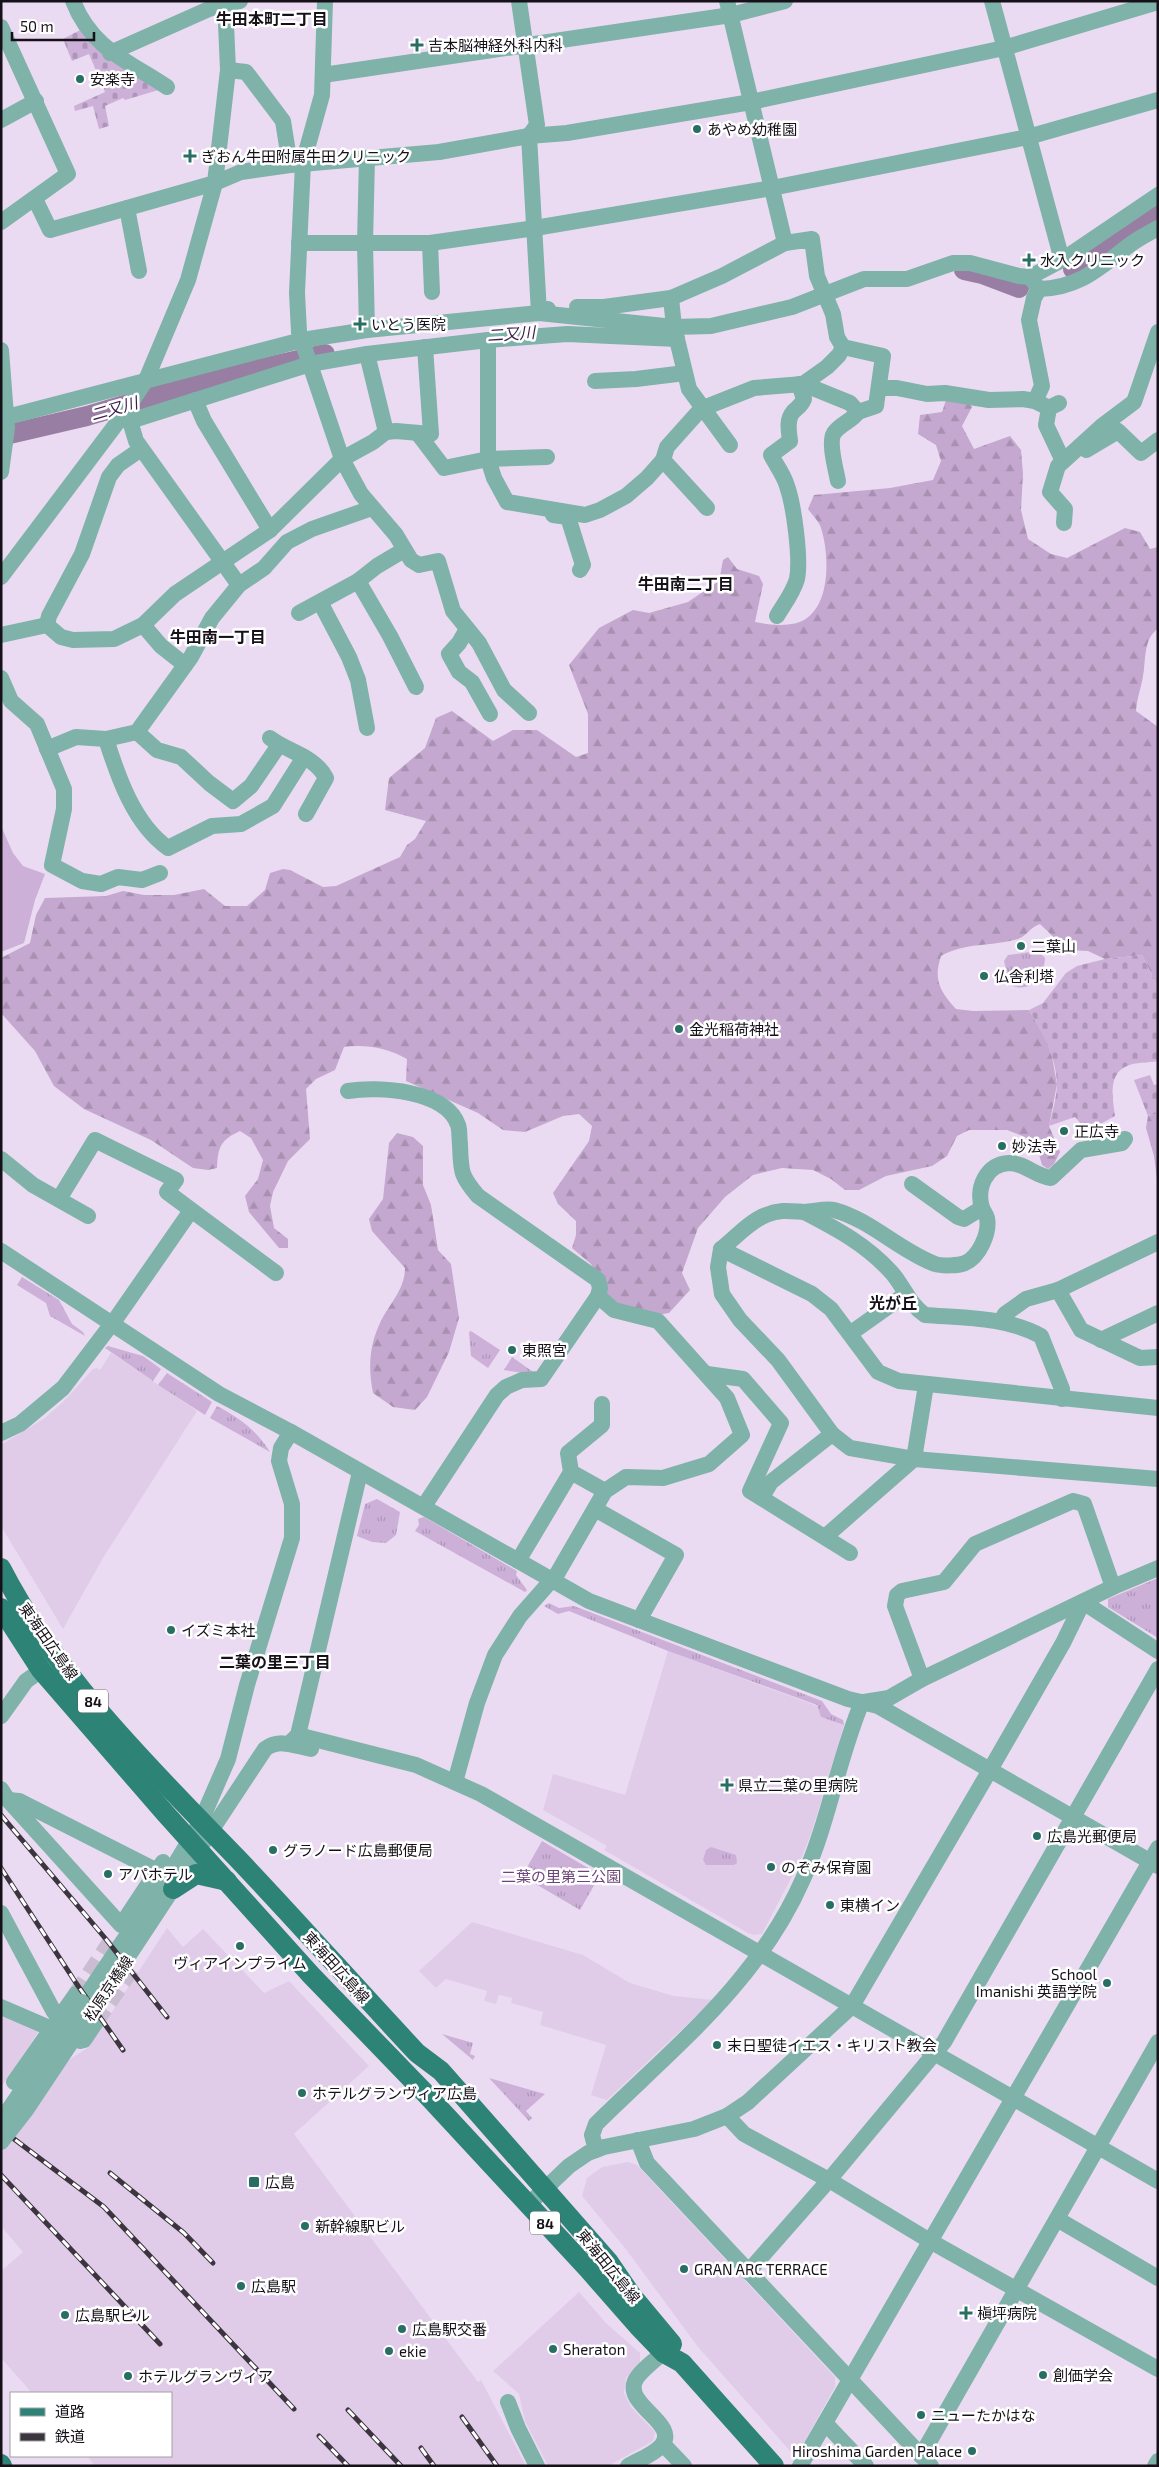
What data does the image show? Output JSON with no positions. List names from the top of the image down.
{
  "streets": {
    "main road": ["東海田広島線", "84"],
    "street": ["松原京橋線"]
  },
  "crossings": [
    ["東海田広島線", "松原京橋線"]
  ],
  "districts": [
    "牛田本町二丁目",
    "牛田南二丁目",
    "牛田南一丁目",
    "光が丘",
    "二葉の里三丁目"
  ],
  "water": ["二又川"],
  "parks": ["二葉の里第三公園"],
  "places": {
    "health": [
      "吉本脳神経外科内科",
      "ぎおん牛田附属牛田クリニック",
      "水入クリニック",
      "いとう医院",
      "県立二葉の里病院",
      "槇坪病院"
    ],
    "other": [
      "安楽寺",
      "あやめ幼稚園",
      "二葉山",
      "仏舎利塔",
      "金光稲荷神社",
      "正広寺",
      "妙法寺",
      "東照宮",
      "イズミ本社",
      "広島光郵便局",
      "グラノード広島郵便局",
      "のぞみ保育園",
      "アパホテル",
      "東横イン",
      "ヴィアインプライム",
      "School Imanishi 英語学院",
      "末日聖徒イエス・キリスト教会",
      "ホテルグランヴィア広島",
      "新幹線駅ビル",
      "GRAN ARC TERRACE",
      "広島駅",
      "広島駅ビル",
      "広島駅交番",
      "Sheraton",
      "ekie",
      "創価学会",
      "ホテルグランヴィア",
      "ニューたかはな",
      "Hiroshima Garden Palace"
    ],
    "transit": ["広島"]
  },
  "legend": ["道路", "鉄道"],
  "scale_bar": "50 m"
}
